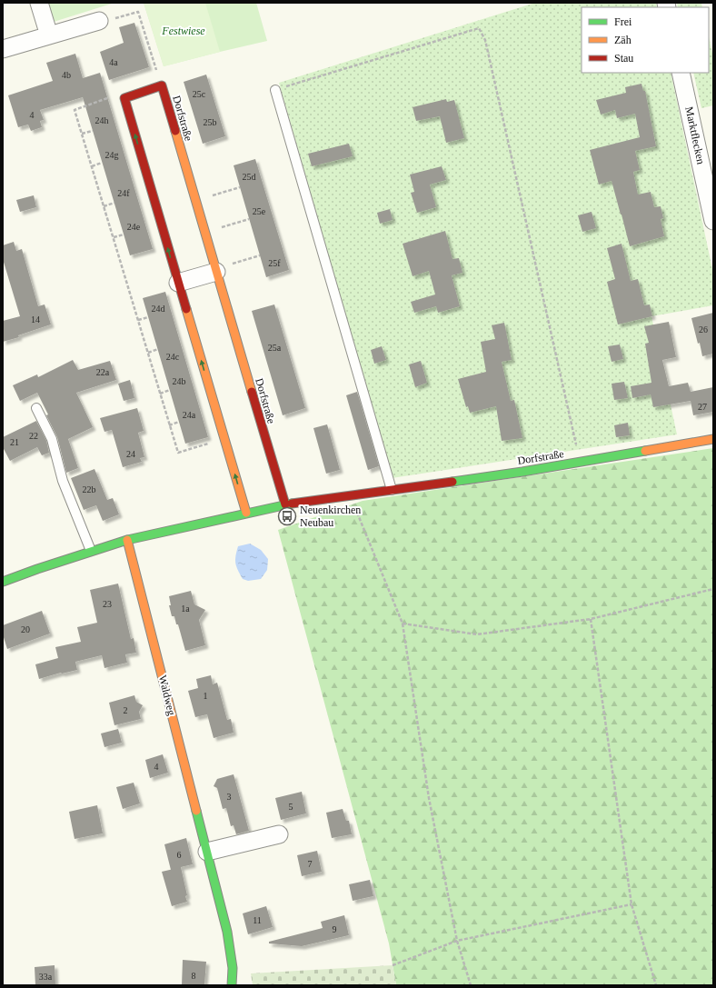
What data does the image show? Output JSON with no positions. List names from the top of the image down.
{
  "streets": {
    "street": ["Dorfstraße", "Marktflecken", "Waldweg"]
  },
  "crossings": [
    ["Dorfstraße", "Waldweg"]
  ],
  "parks": ["Festwiese"],
  "places": {
    "bus stop": ["Neuenkirchen Neubau"]
  },
  "house_numbers": [
    "4a",
    "4b",
    "25c",
    "4",
    "24h",
    "25b",
    "24g",
    "25d",
    "24f",
    "25e",
    "24e",
    "25f",
    "24d",
    "14",
    "26",
    "25a",
    "24c",
    "22a",
    "24b",
    "27",
    "24a",
    "22",
    "21",
    "24",
    "22b",
    "23",
    "1a",
    "20",
    "1",
    "2",
    "4",
    "3",
    "5",
    "6",
    "7",
    "11",
    "9",
    "8",
    "33a"
  ],
  "legend": ["Frei", "Zäh", "Stau"]
}
